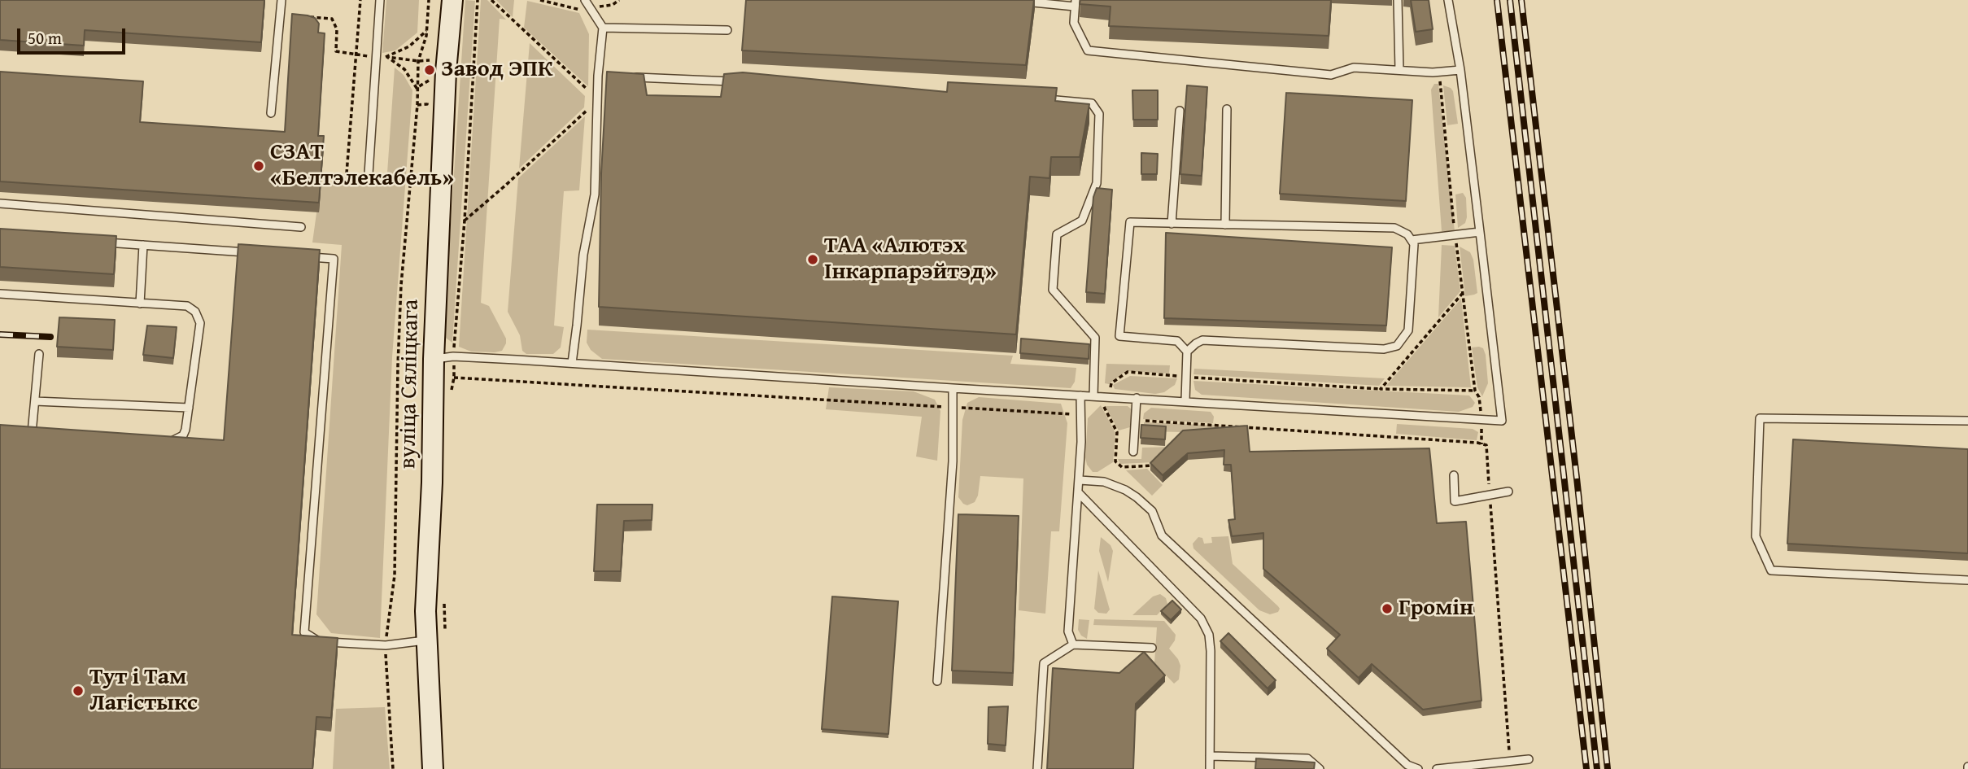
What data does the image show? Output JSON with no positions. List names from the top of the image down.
{
  "streets": {
    "main road": ["вуліца Сяліцкага"]
  },
  "places": [
    "Завод ЭПК",
    "СЗАТ «Белтэлекабель»",
    "ТАА «Алютэх Інкарпарэйтэд»",
    "Громін",
    "Тут і Там Лагістыкс"
  ],
  "scale_bar": "50 m"
}
